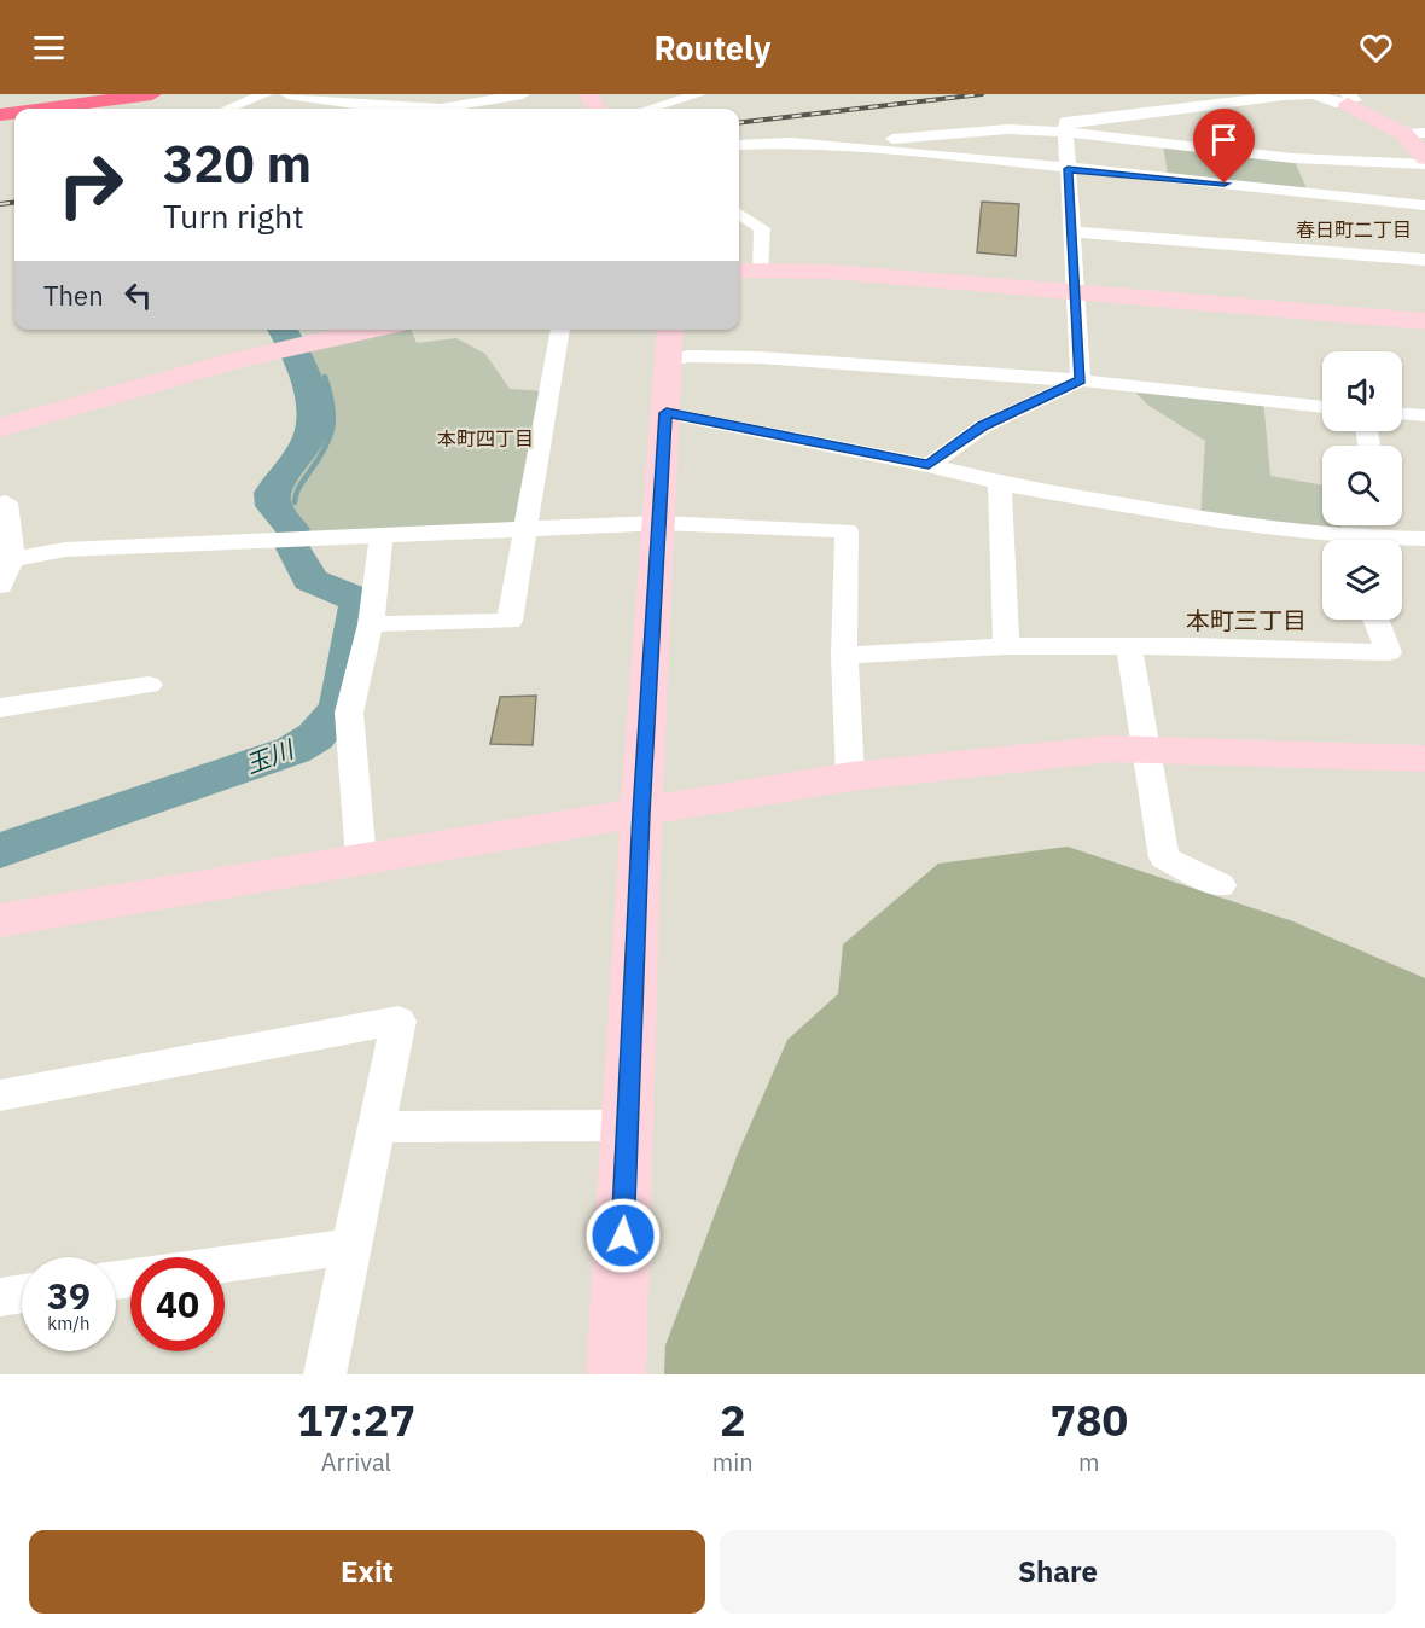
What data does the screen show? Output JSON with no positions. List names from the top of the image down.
{
  "districts": ["春日町二丁目", "本町四丁目", "本町三丁目"],
  "water": ["玉川"],
  "page": {
    "header": "Routely",
    "turn": ["320 m", "Turn right"],
    "then": "Then",
    "speed": "39 km/h",
    "limit": "40",
    "eta": [
      "17:27",
      "Arrival",
      "2",
      "min",
      "780",
      "m"
    ],
    "buttons": ["Exit", "Share"]
  }
}
